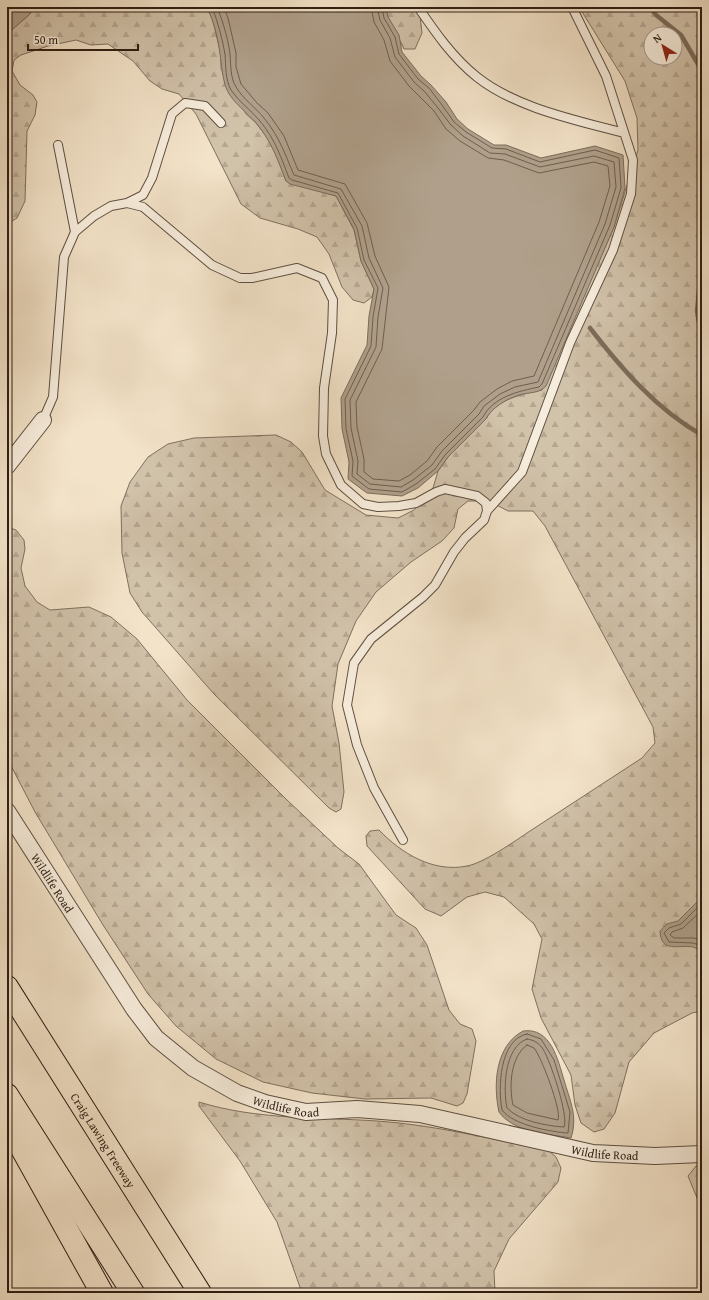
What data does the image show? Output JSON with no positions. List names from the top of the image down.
{
  "streets": {
    "highway": ["Craig Lawing Freeway"],
    "street": ["Wildlife Road"]
  },
  "scale_bar": "50 m",
  "north": "top left"
}
